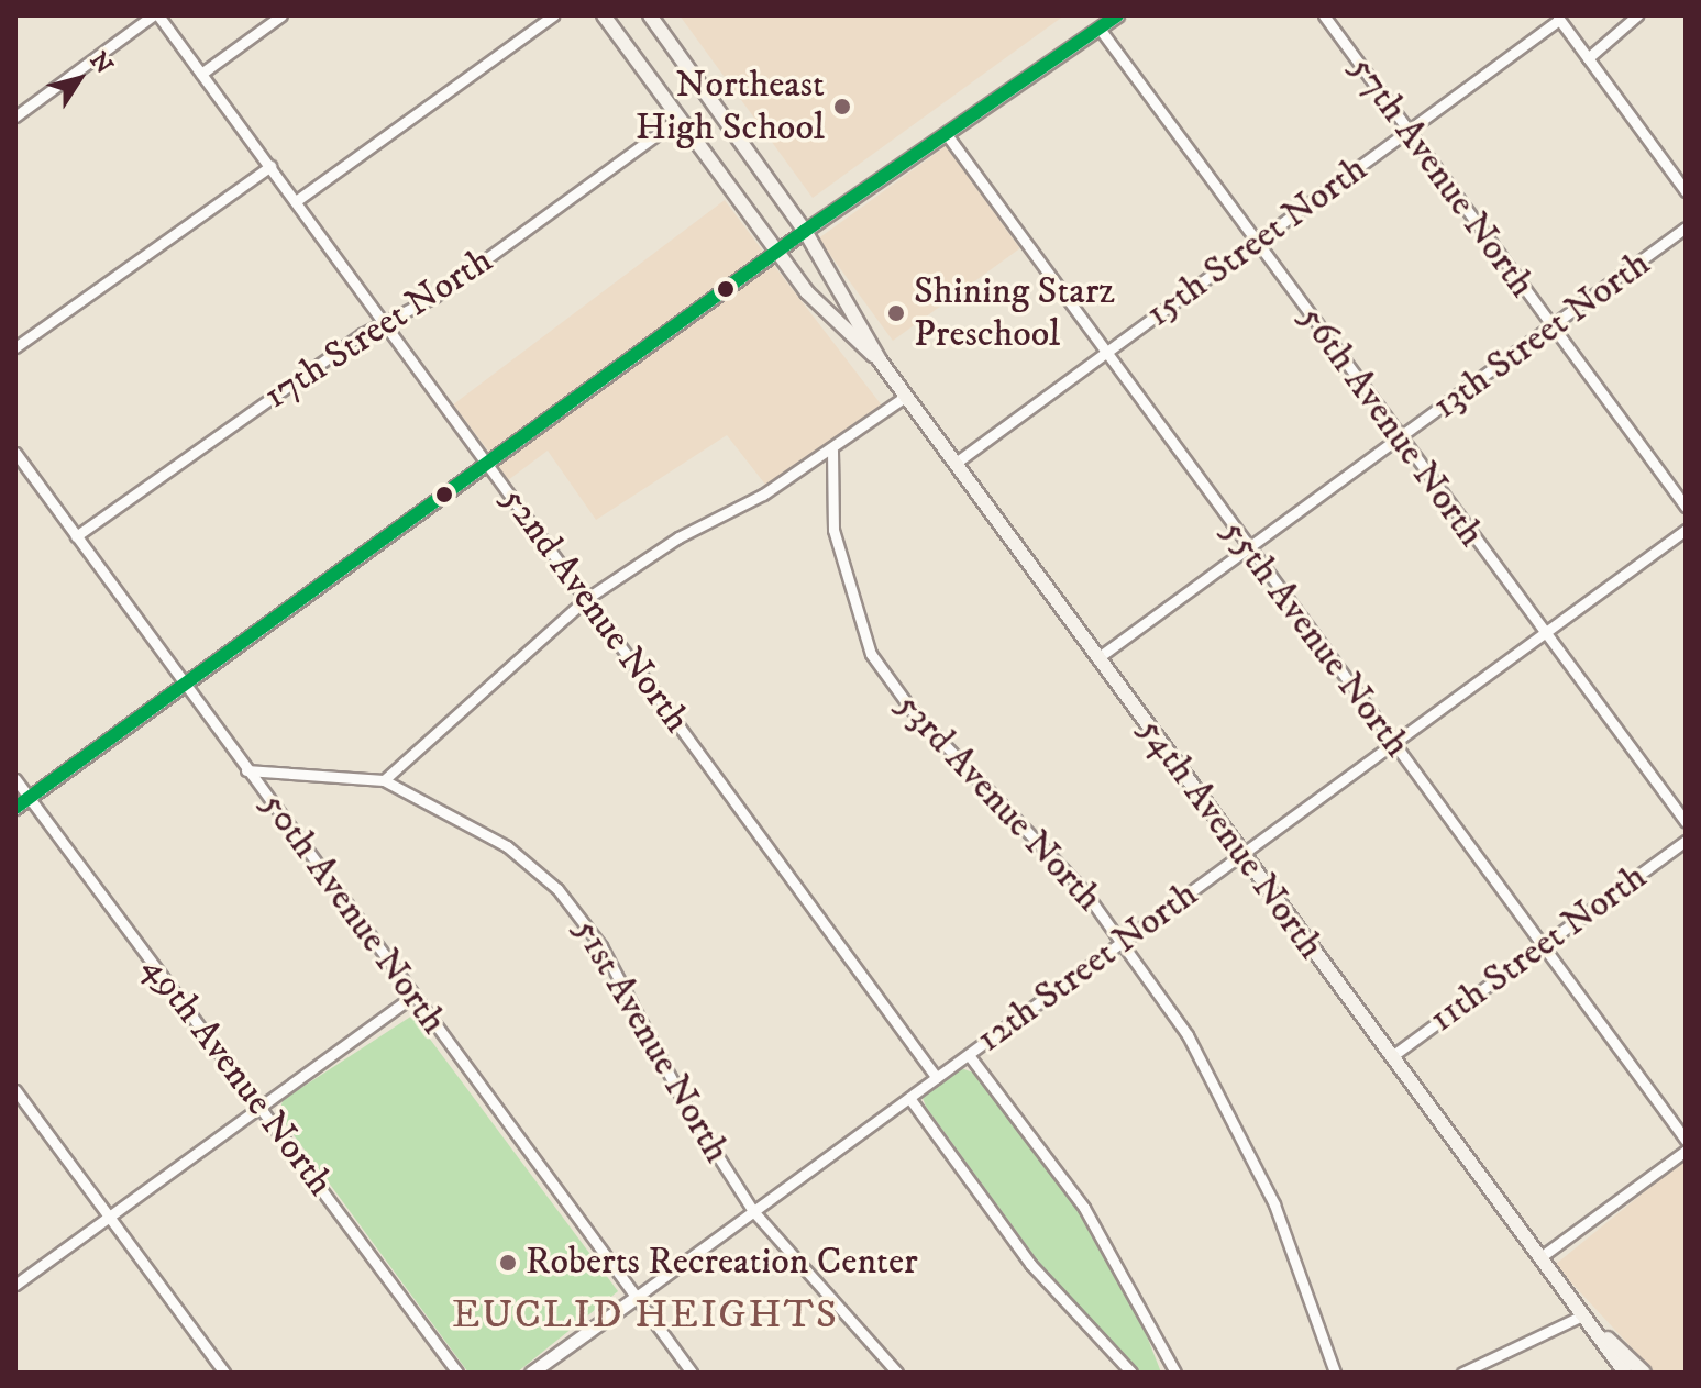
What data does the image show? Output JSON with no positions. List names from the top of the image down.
{
  "streets": {
    "main road": ["54th Avenue North"],
    "street": [
      "57th Avenue North",
      "15th Street North",
      "17th Street North",
      "13th Street North",
      "56th Avenue North",
      "52nd Avenue North",
      "55th Avenue North",
      "53rd Avenue North",
      "50th Avenue North",
      "11th Street North",
      "12th Street North",
      "51st Avenue North",
      "49th Avenue North"
    ]
  },
  "crossings": [
    ["57th Avenue North", "15th Street North"],
    ["57th Avenue North", "13th Street North"],
    ["15th Street North", "56th Avenue North"],
    ["15th Street North", "55th Avenue North"],
    ["15th Street North", "54th Avenue North"],
    ["17th Street North", "52nd Avenue North"],
    ["17th Street North", "54th Avenue North"],
    ["17th Street North", "50th Avenue North"],
    ["13th Street North", "56th Avenue North"],
    ["13th Street North", "55th Avenue North"],
    ["13th Street North", "54th Avenue North"],
    ["56th Avenue North", "12th Street North"],
    ["52nd Avenue North", "12th Street North"],
    ["55th Avenue North", "11th Street North"],
    ["55th Avenue North", "12th Street North"],
    ["53rd Avenue North", "12th Street North"],
    ["54th Avenue North", "11th Street North"],
    ["54th Avenue North", "12th Street North"],
    ["50th Avenue North", "12th Street North"],
    ["50th Avenue North", "51st Avenue North"],
    ["12th Street North", "51st Avenue North"]
  ],
  "districts": ["EUCLID HEIGHTS"],
  "places": ["Northeast High School", "Shining Starz Preschool", "Roberts Recreation Center"],
  "north": "top right"
}
